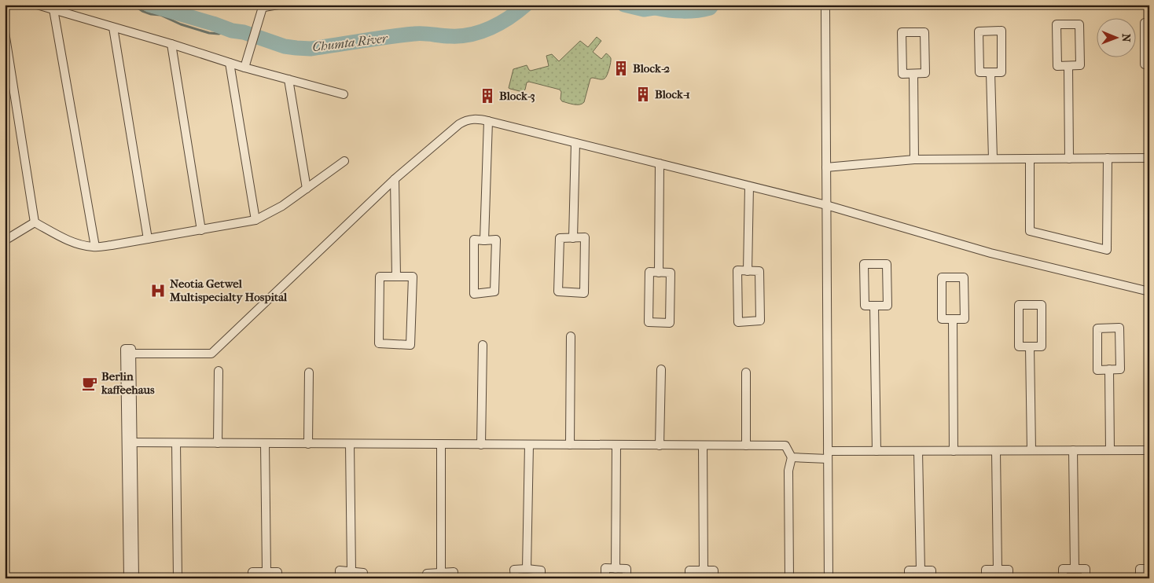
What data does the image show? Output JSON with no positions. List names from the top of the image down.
{
  "water": ["Chumta River"],
  "places": {
    "building": ["Block-2", "Block-1", "Block-3"],
    "hospital": ["Neotia Getwel Multispecialty Hospital"],
    "cafe": ["Berlin kaffeehaus"]
  },
  "north": "right"
}
